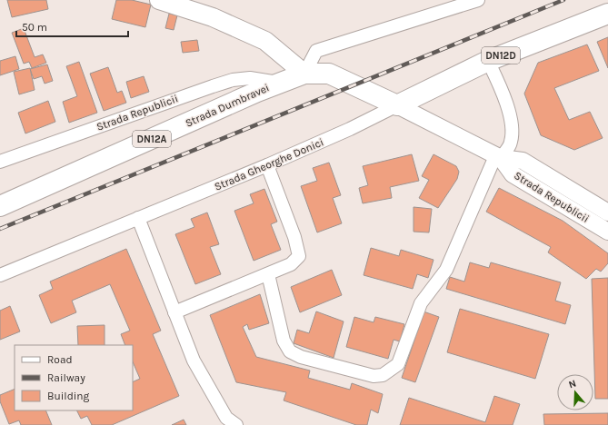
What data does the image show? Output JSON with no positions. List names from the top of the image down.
{
  "streets": {
    "main road": ["DN12D", "Strada Dumbravei", "DN12A"],
    "street": ["Strada Republicii", "Strada Gheorghe Donici"]
  },
  "crossings": [
    ["DN12D", "Strada Dumbravei"],
    ["DN12D", "Strada Republicii"],
    ["DN12D", "Strada Gheorghe Donici"],
    ["Strada Dumbravei", "Strada Republicii"],
    ["Strada Dumbravei", "Strada Gheorghe Donici"],
    ["Strada Republicii", "Strada Gheorghe Donici"]
  ],
  "legend": ["Road", "Railway", "Building"],
  "scale_bar": "50 m",
  "north": "top"
}
